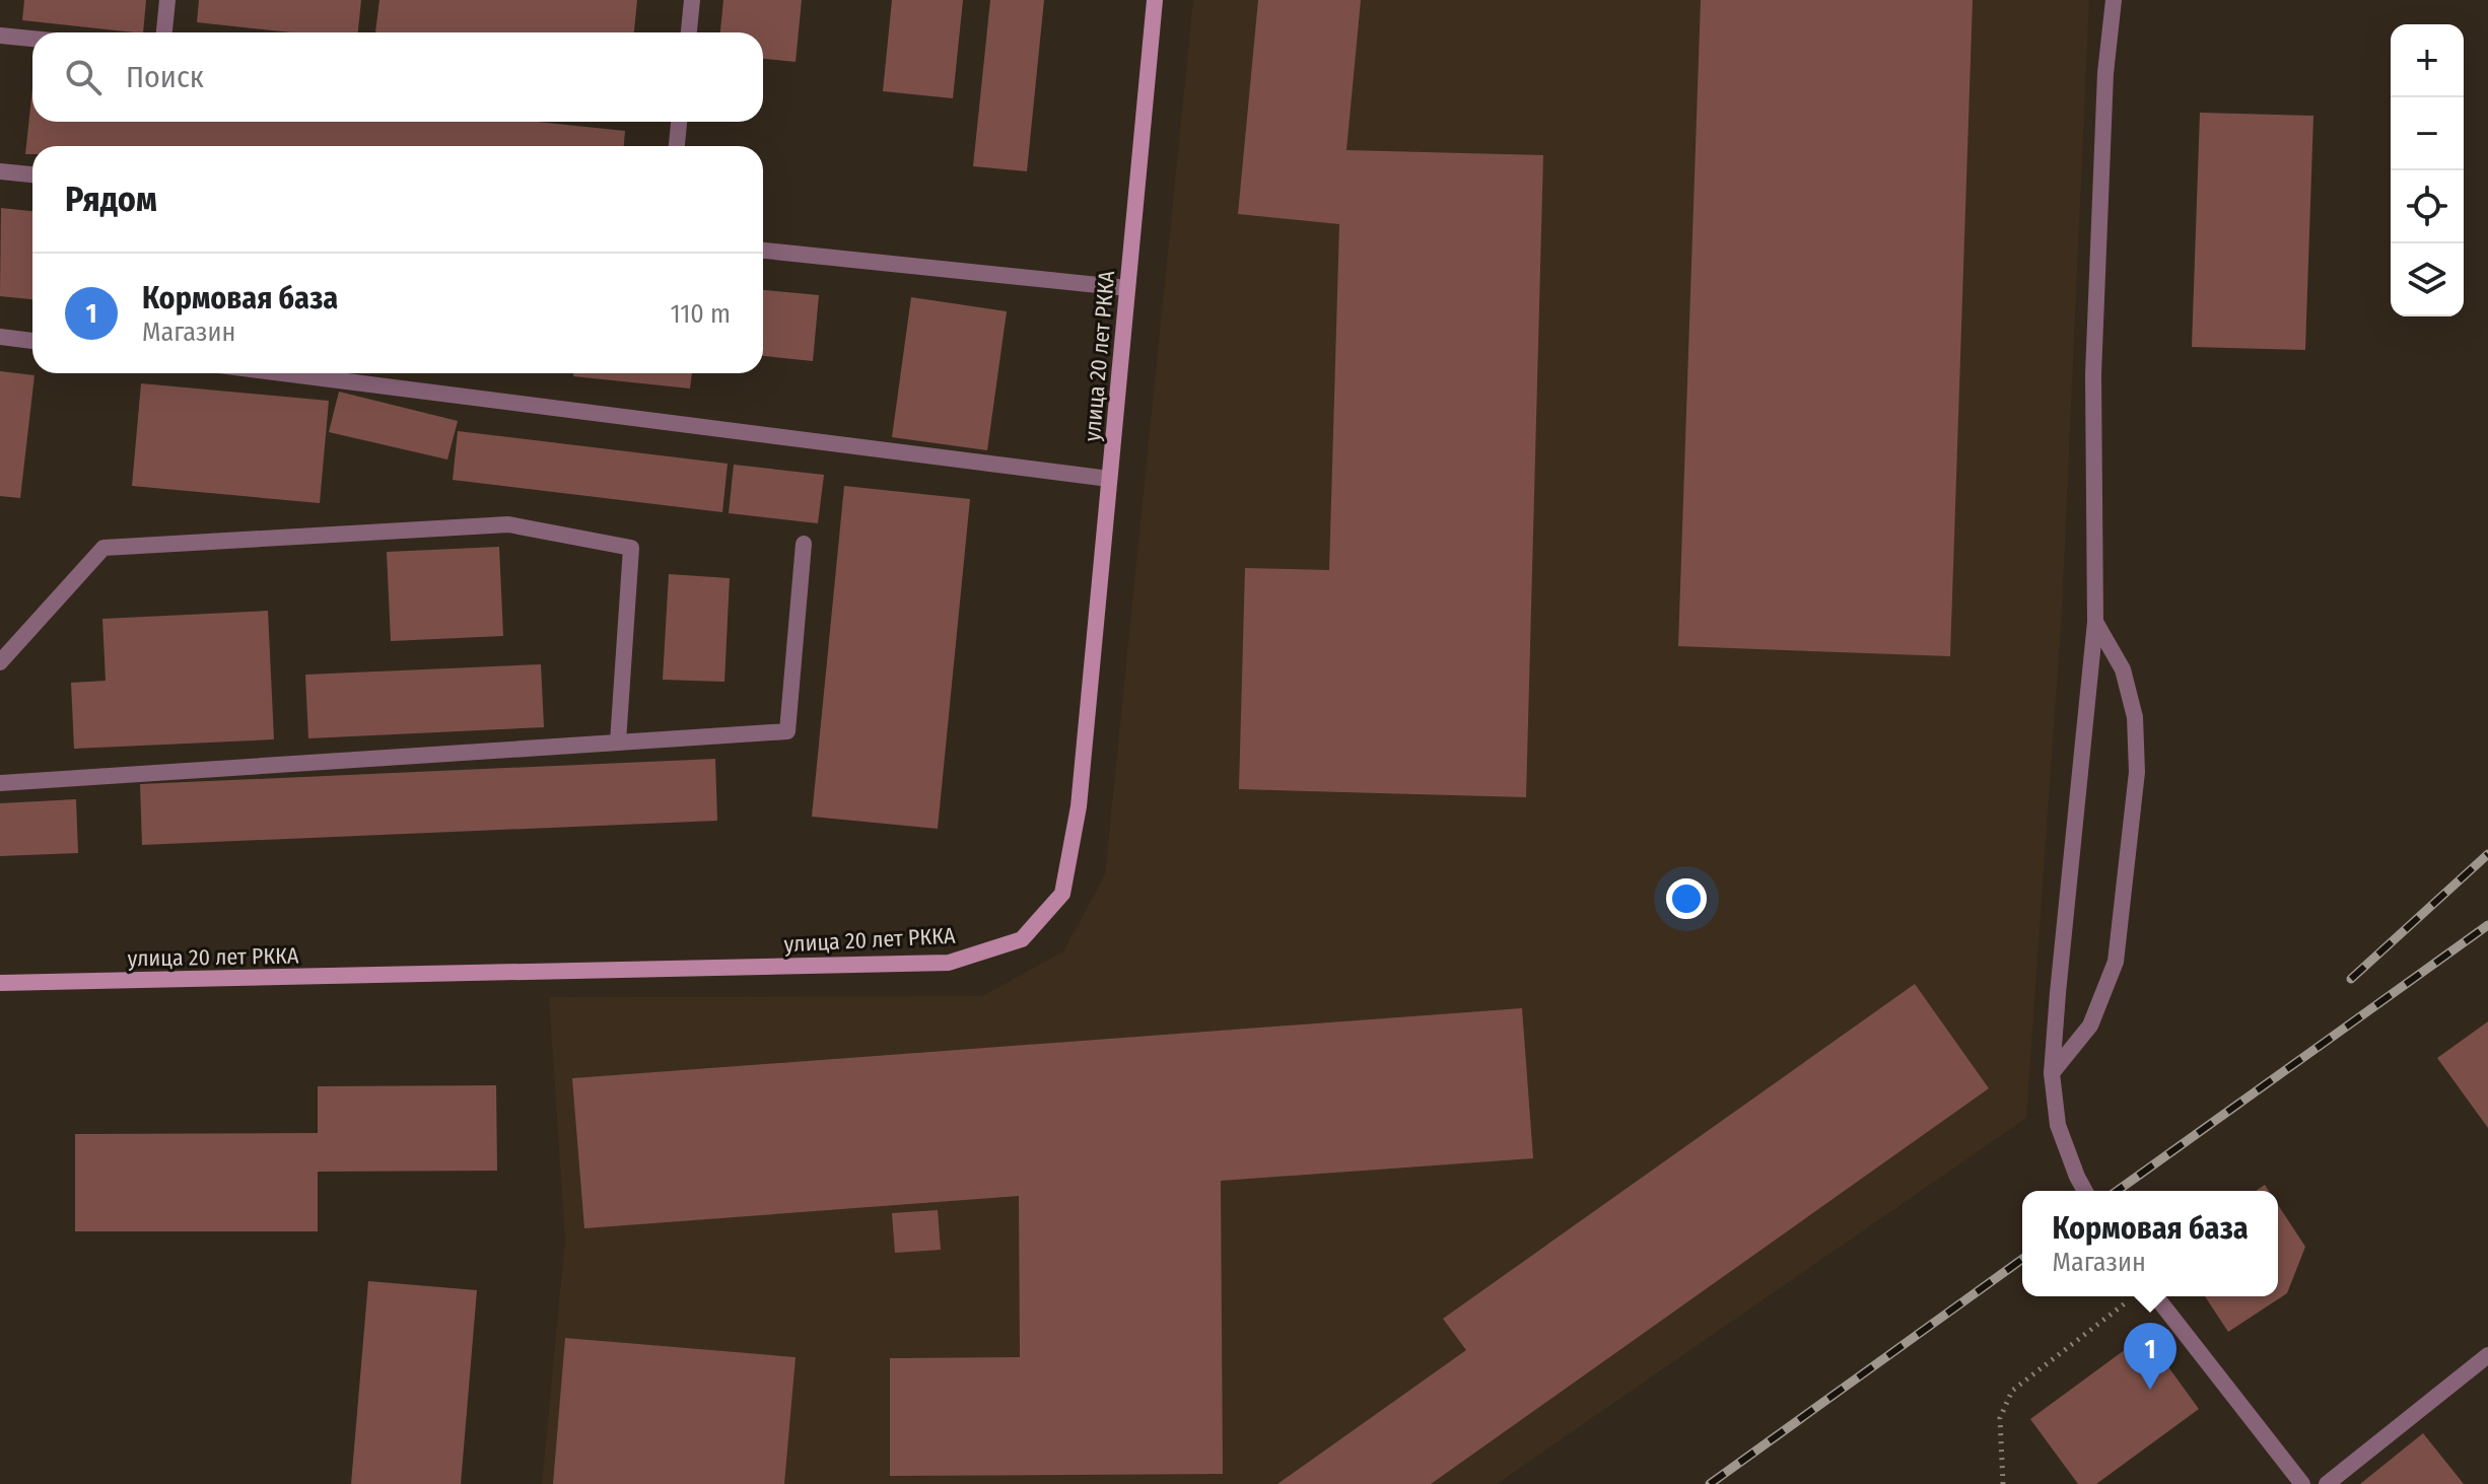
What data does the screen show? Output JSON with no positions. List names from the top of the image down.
{
  "streets": {
    "main road": ["улица 20 лет РККА"]
  },
  "page": {
    "map_buttons": ["+", "−"],
    "search": "Поиск",
    "heading": "Рядом",
    "list": [
      {
        "mark": "1",
        "name": "Кормовая база",
        "note": "Магазин",
        "value": "110 m"
      }
    ],
    "popup": ["Кормовая база", "Магазин"],
    "pins": "1"
  }
}
